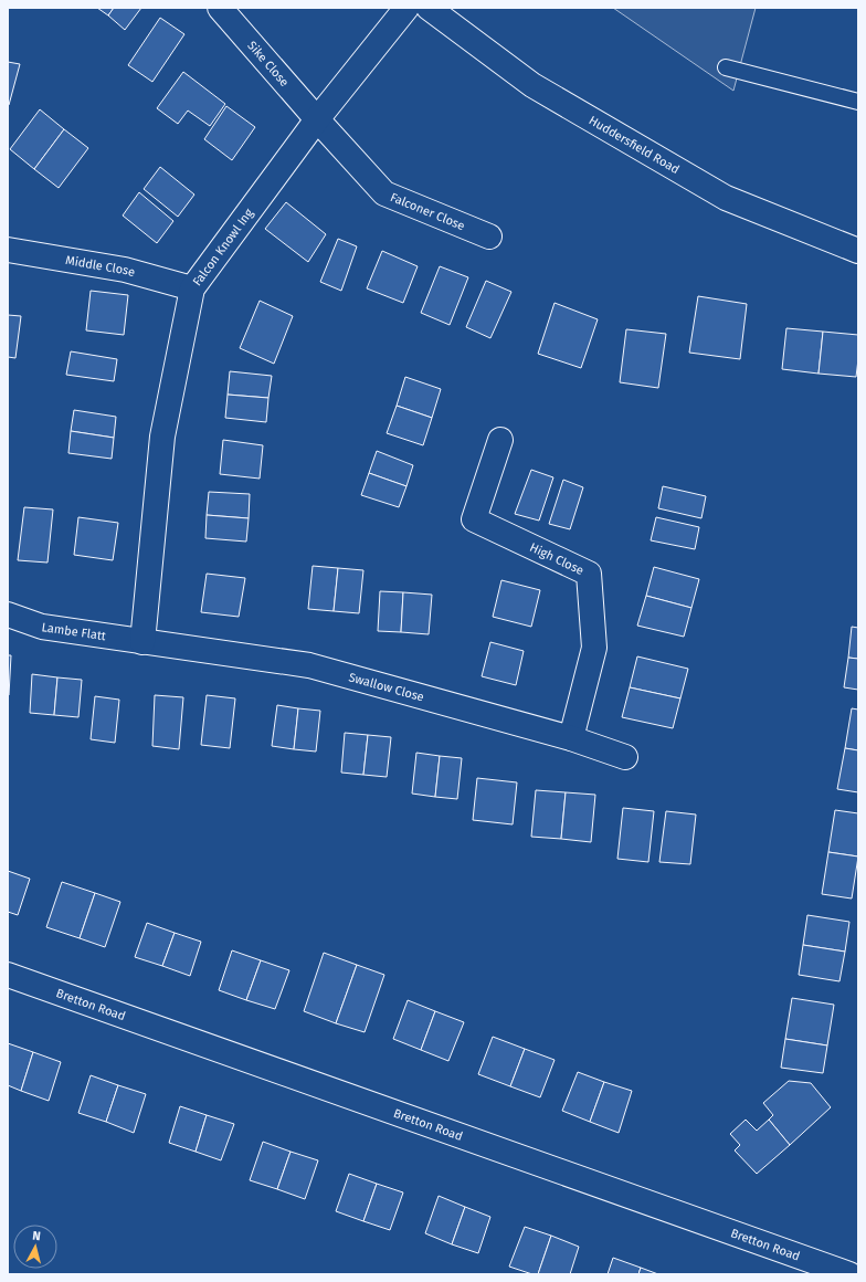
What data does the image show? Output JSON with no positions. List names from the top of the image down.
{
  "streets": {
    "main road": [
      "Sike Close",
      "Huddersfield Road",
      "Falconer Close",
      "Falcon Knowl Ing",
      "Middle Close",
      "High Close",
      "Lambe Flatt",
      "Swallow Close",
      "Bretton Road"
    ]
  },
  "crossings": [
    ["Sike Close", "Falconer Close"],
    ["Sike Close", "Falcon Knowl Ing"],
    ["Falconer Close", "Falcon Knowl Ing"],
    ["Falcon Knowl Ing", "Middle Close"],
    ["Falcon Knowl Ing", "Lambe Flatt"],
    ["Falcon Knowl Ing", "Swallow Close"],
    ["High Close", "Swallow Close"],
    ["Lambe Flatt", "Swallow Close"]
  ],
  "north": "top"
}
